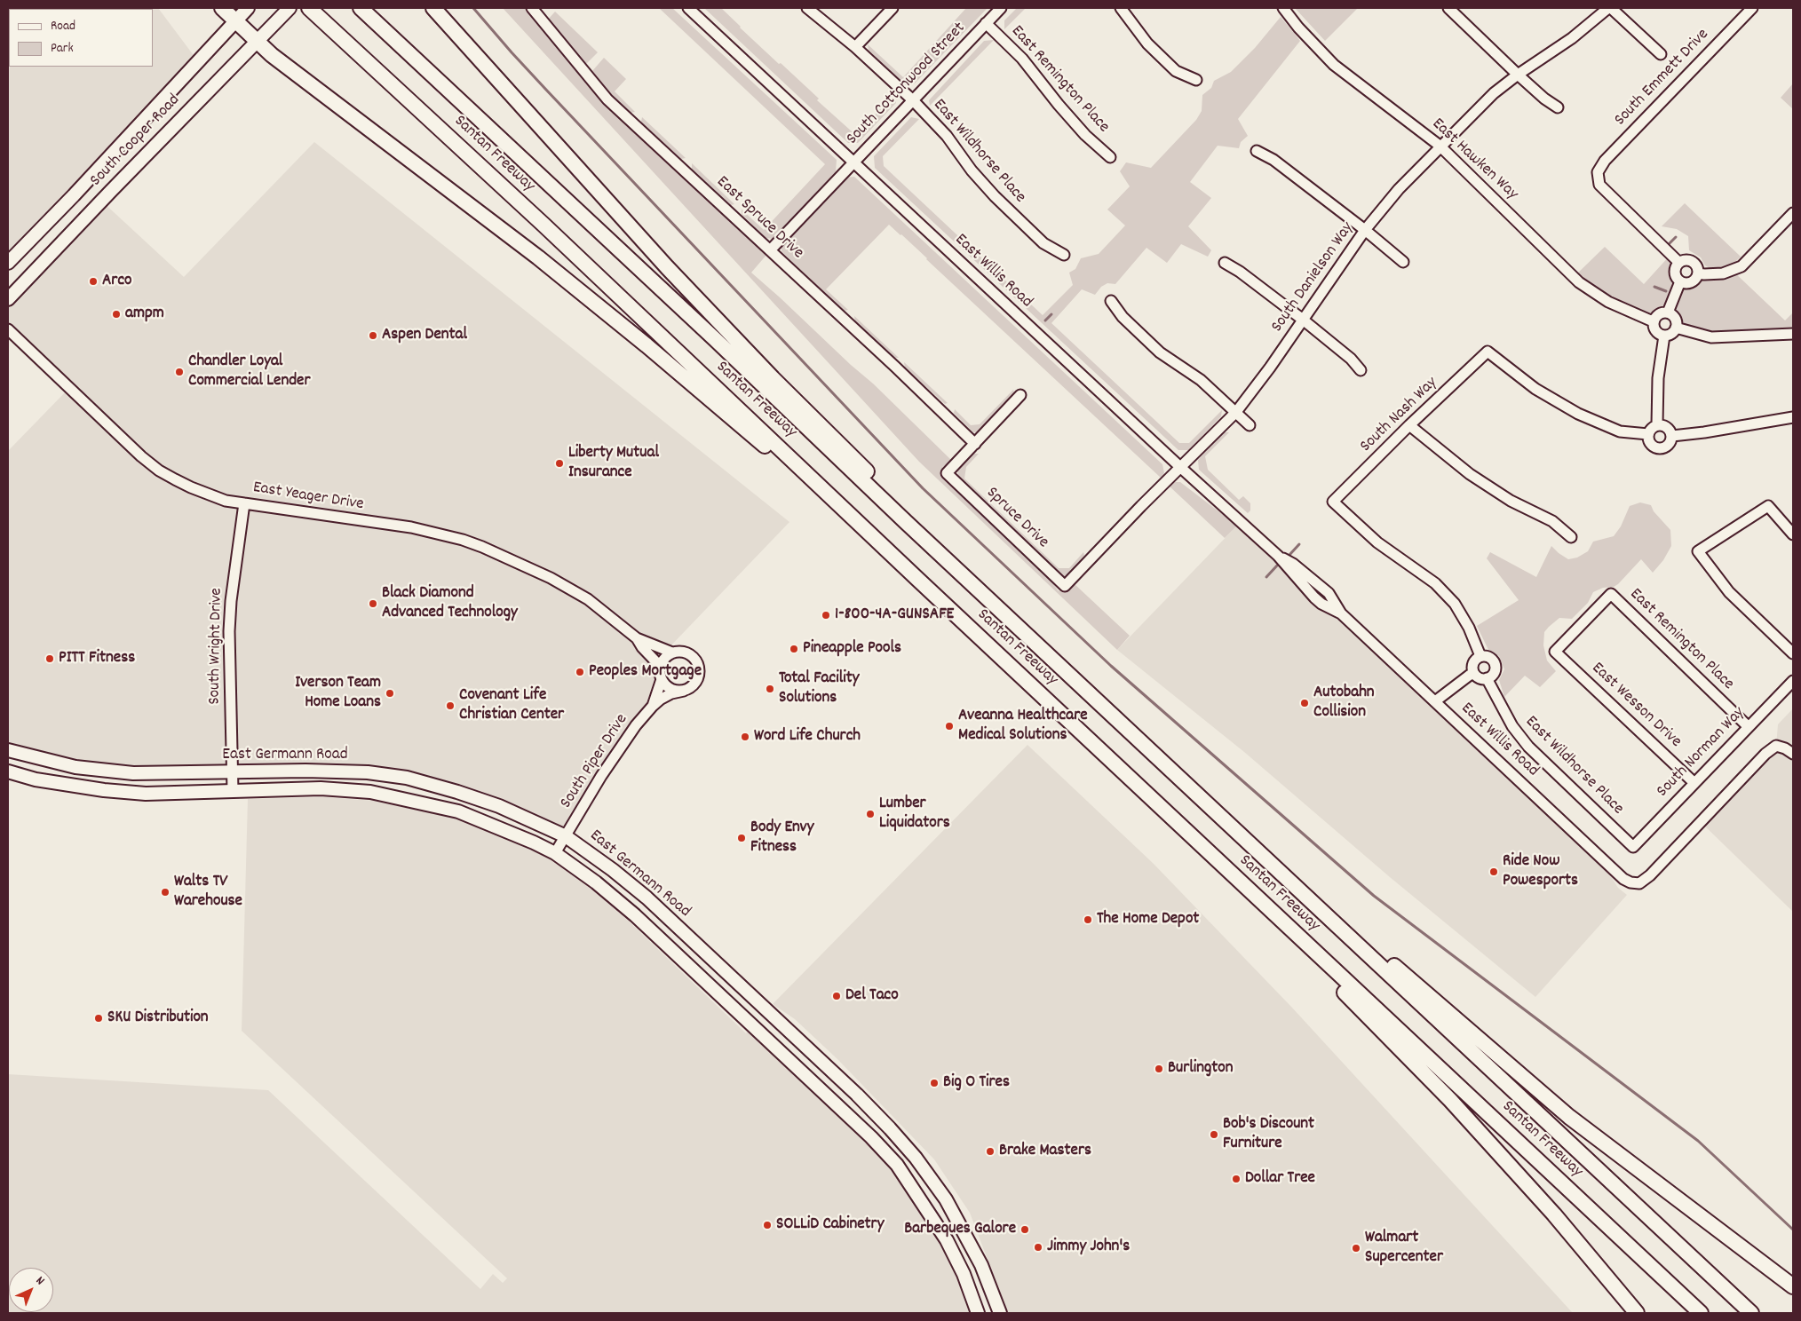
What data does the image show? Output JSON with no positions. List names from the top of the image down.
{
  "streets": {
    "highway": ["Santan Freeway"],
    "main road": ["South Cooper Road", "East Germann Road"],
    "street": [
      "South Emmett Drive",
      "East Remington Place",
      "South Cottonwood Street",
      "East Wildhorse Place",
      "East Hawken Way",
      "East Spruce Drive",
      "East Willis Road",
      "South Danielson Way",
      "South Nash Way",
      "East Yeager Drive",
      "Spruce Drive",
      "South Wright Drive",
      "East Wesson Drive",
      "South Norman Way",
      "South Piper Drive"
    ]
  },
  "crossings": [
    ["East Remington Place", "South Cottonwood Street"],
    ["East Remington Place", "East Wesson Drive"],
    ["East Remington Place", "South Norman Way"],
    ["South Cottonwood Street", "East Wildhorse Place"],
    ["South Cottonwood Street", "East Spruce Drive"],
    ["South Cottonwood Street", "East Willis Road"],
    ["East Wildhorse Place", "South Nash Way"],
    ["East Wildhorse Place", "South Norman Way"],
    ["East Hawken Way", "South Danielson Way"],
    ["East Spruce Drive", "Spruce Drive"],
    ["East Willis Road", "South Danielson Way"],
    ["South Danielson Way", "Spruce Drive"],
    ["East Yeager Drive", "South Wright Drive"],
    ["East Yeager Drive", "South Piper Drive"],
    ["South Wright Drive", "East Germann Road"],
    ["East Wesson Drive", "South Norman Way"],
    ["East Germann Road", "South Piper Drive"]
  ],
  "places": [
    "Arco",
    "ampm",
    "Aspen Dental",
    "Chandler Loyal Commercial Lender",
    "Liberty Mutual Insurance",
    "Black Diamond Advanced Technology",
    "1-800-4A-GUNSAFE",
    "Pineapple Pools",
    "PITT Fitness",
    "Peoples Mortgage",
    "Total Facility Solutions",
    "Iverson Team Home Loans",
    "Autobahn Collision",
    "Covenant Life Christian Center",
    "Aveanna Healthcare Medical Solutions",
    "Word Life Church",
    "Lumber Liquidators",
    "Body Envy Fitness",
    "Ride Now Powesports",
    "Walts TV Warehouse",
    "The Home Depot",
    "Del Taco",
    "SKU Distribution",
    "Burlington",
    "Big O Tires",
    "Bob's Discount Furniture",
    "Brake Masters",
    "Dollar Tree",
    "SOLLiD Cabinetry",
    "Barbeques Galore",
    "Jimmy John's",
    "Walmart Supercenter"
  ],
  "legend": ["Road", "Park"],
  "north": "top right"
}
